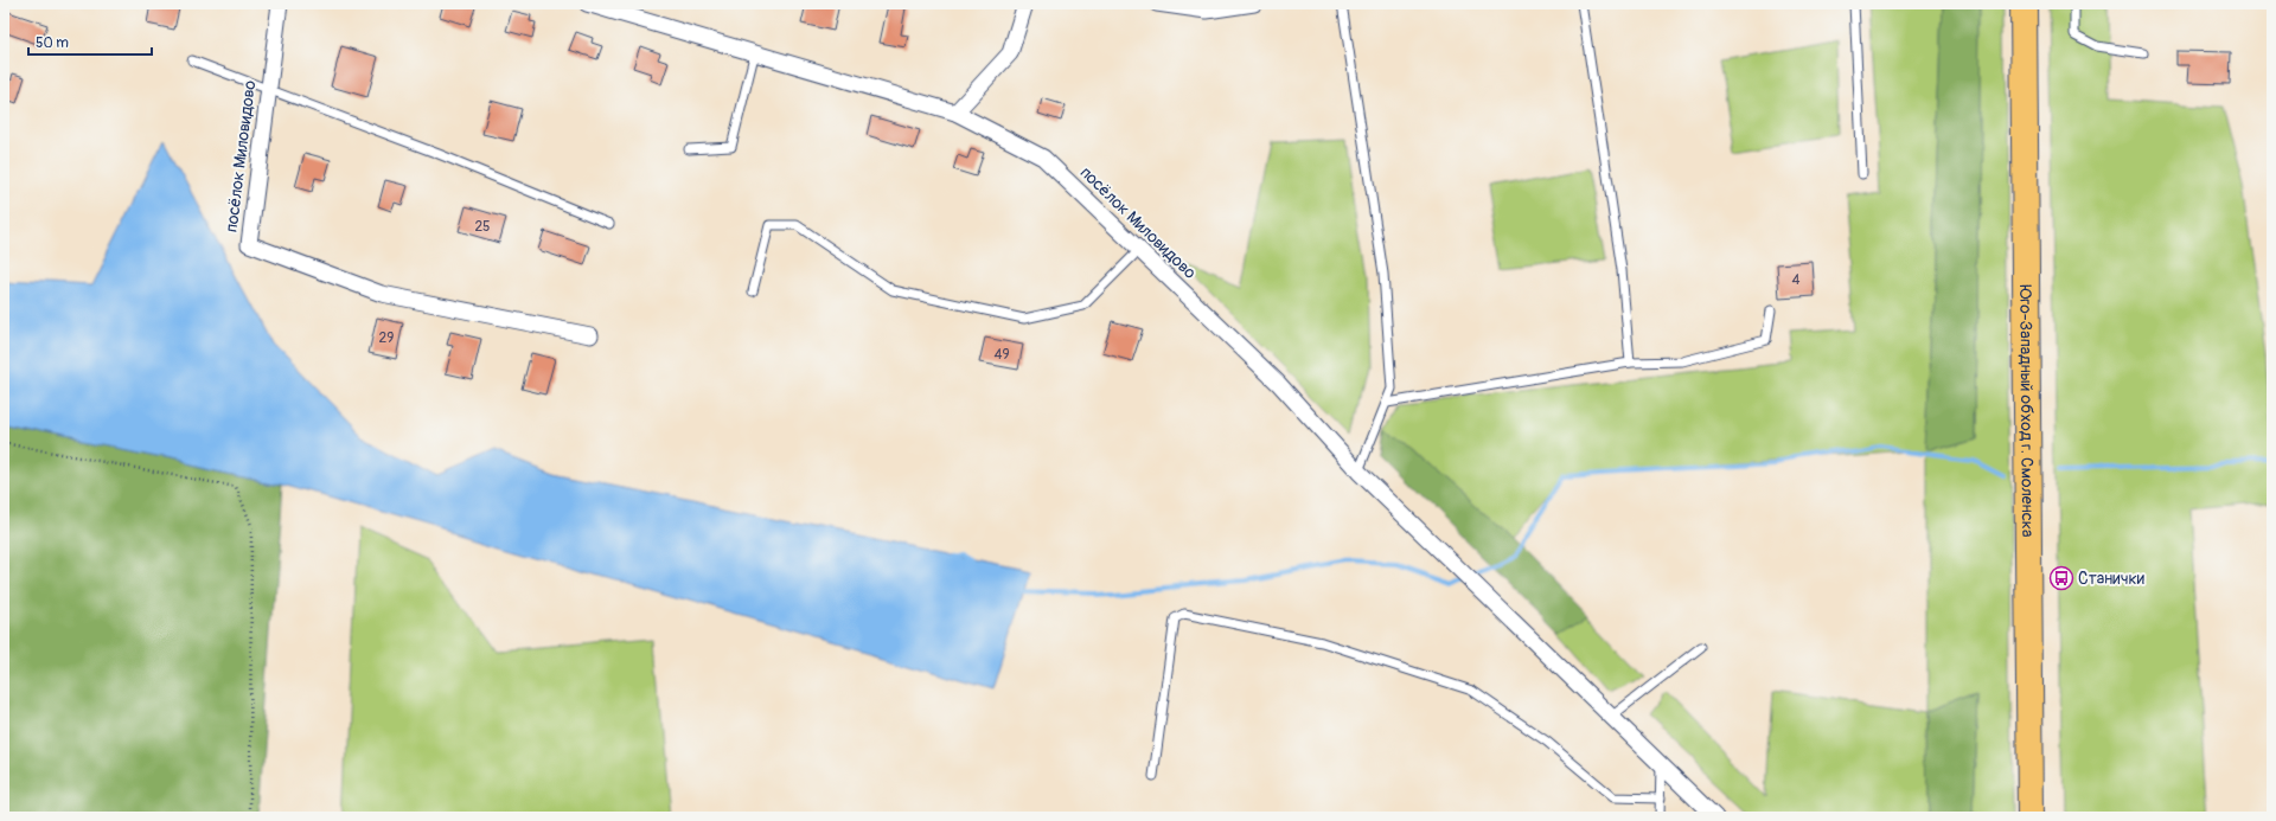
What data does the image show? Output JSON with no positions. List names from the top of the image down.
{
  "streets": {
    "highway": ["Юго-Западный обход г. Смоленска"],
    "street": ["посёлок Миловидово"]
  },
  "places": {
    "bus stop": ["Станички"]
  },
  "house_numbers": [
    "25",
    "4",
    "29",
    "49"
  ],
  "scale_bar": "50 m"
}
